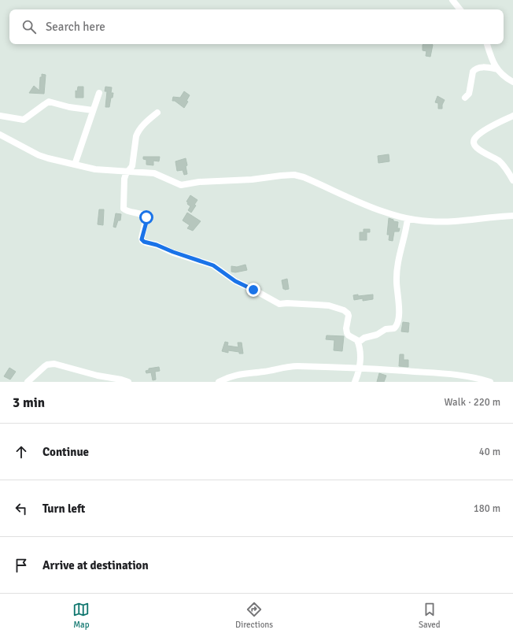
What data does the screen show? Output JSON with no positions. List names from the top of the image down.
{
  "page": {
    "search": "Search here",
    "heading": ["3 min", "Walk · 220 m"],
    "list": [
      ["Continue", "40 m"],
      ["Turn left", "180 m"],
      "Arrive at destination"
    ],
    "nav": ["Map", "Directions", "Saved"]
  }
}
